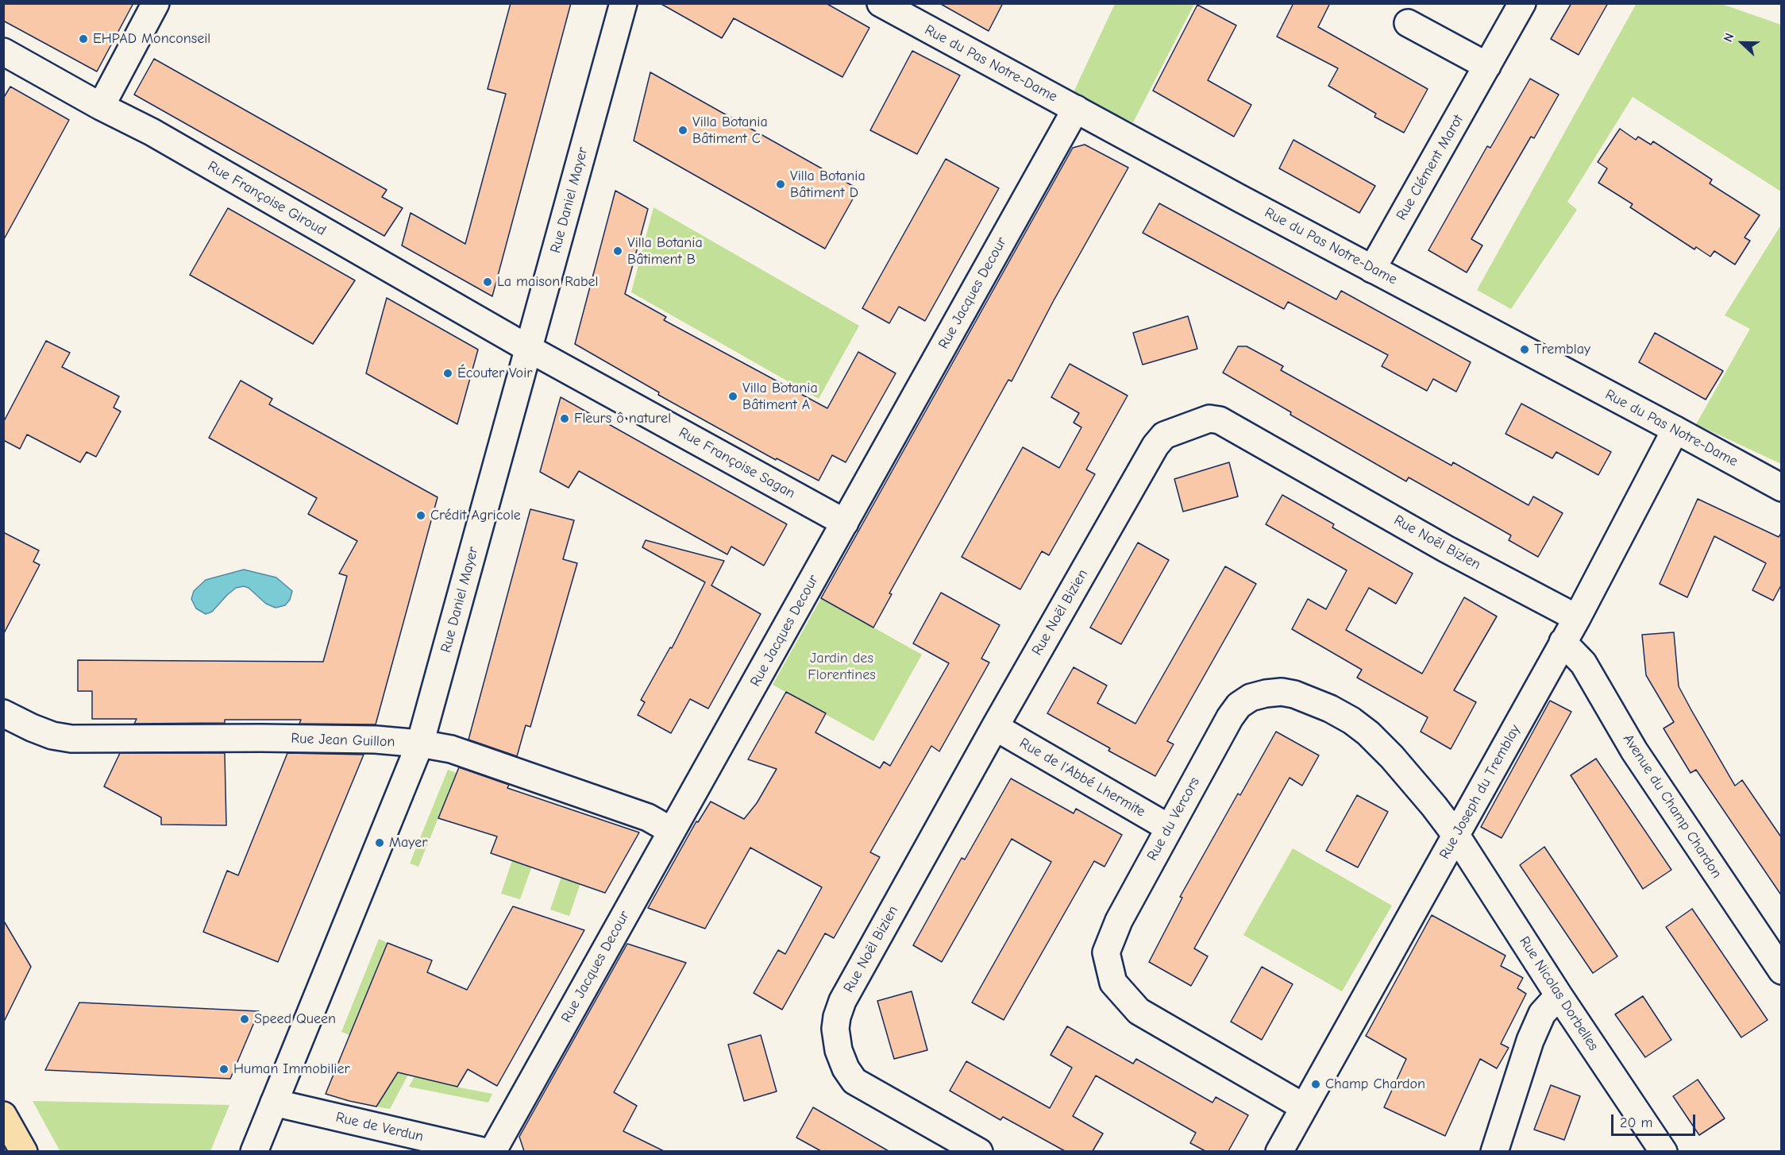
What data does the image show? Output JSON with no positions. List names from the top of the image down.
{
  "streets": {
    "street": [
      "Rue du Pas Notre-Dame",
      "Rue Clément Marot",
      "Rue Françoise Giroud",
      "Rue Daniel Mayer",
      "Rue Jacques Decour",
      "Rue Françoise Sagan",
      "Rue Noël Bizien",
      "Rue Jean Guillon",
      "Rue de l'Abbé Lhermite",
      "Rue Joseph du Tremblay",
      "Avenue du Champ Chardon",
      "Rue du Vercors",
      "Rue Nicolas Dorbelles",
      "Rue de Verdun"
    ]
  },
  "crossings": [
    ["Rue du Pas Notre-Dame", "Rue Clément Marot"],
    ["Rue du Pas Notre-Dame", "Rue Jacques Decour"],
    ["Rue du Pas Notre-Dame", "Rue Joseph du Tremblay"],
    ["Rue Françoise Giroud", "Rue Daniel Mayer"],
    ["Rue Françoise Giroud", "Rue Françoise Sagan"],
    ["Rue Daniel Mayer", "Rue Françoise Sagan"],
    ["Rue Daniel Mayer", "Rue Jean Guillon"],
    ["Rue Daniel Mayer", "Rue de Verdun"],
    ["Rue Jacques Decour", "Rue Françoise Sagan"],
    ["Rue Jacques Decour", "Rue Jean Guillon"],
    ["Rue Noël Bizien", "Rue de l'Abbé Lhermite"],
    ["Rue Noël Bizien", "Rue Joseph du Tremblay"],
    ["Rue de l'Abbé Lhermite", "Rue du Vercors"],
    ["Rue Joseph du Tremblay", "Avenue du Champ Chardon"],
    ["Rue Joseph du Tremblay", "Rue du Vercors"],
    ["Rue Joseph du Tremblay", "Rue Nicolas Dorbelles"],
    ["Rue du Vercors", "Rue Nicolas Dorbelles"]
  ],
  "parks": ["Jardin des Florentines"],
  "places": [
    "EHPAD Monconseil",
    "Villa Botania Bâtiment C",
    "Villa Botania Bâtiment D",
    "Villa Botania Bâtiment B",
    "La maison Rabel",
    "Tremblay",
    "Écouter Voir",
    "Villa Botania Bâtiment A",
    "Fleurs ô naturel",
    "Crédit Agricole",
    "Mayer",
    "Speed Queen",
    "Human Immobilier",
    "Champ Chardon"
  ],
  "scale_bar": "20 m",
  "north": "left"
}
